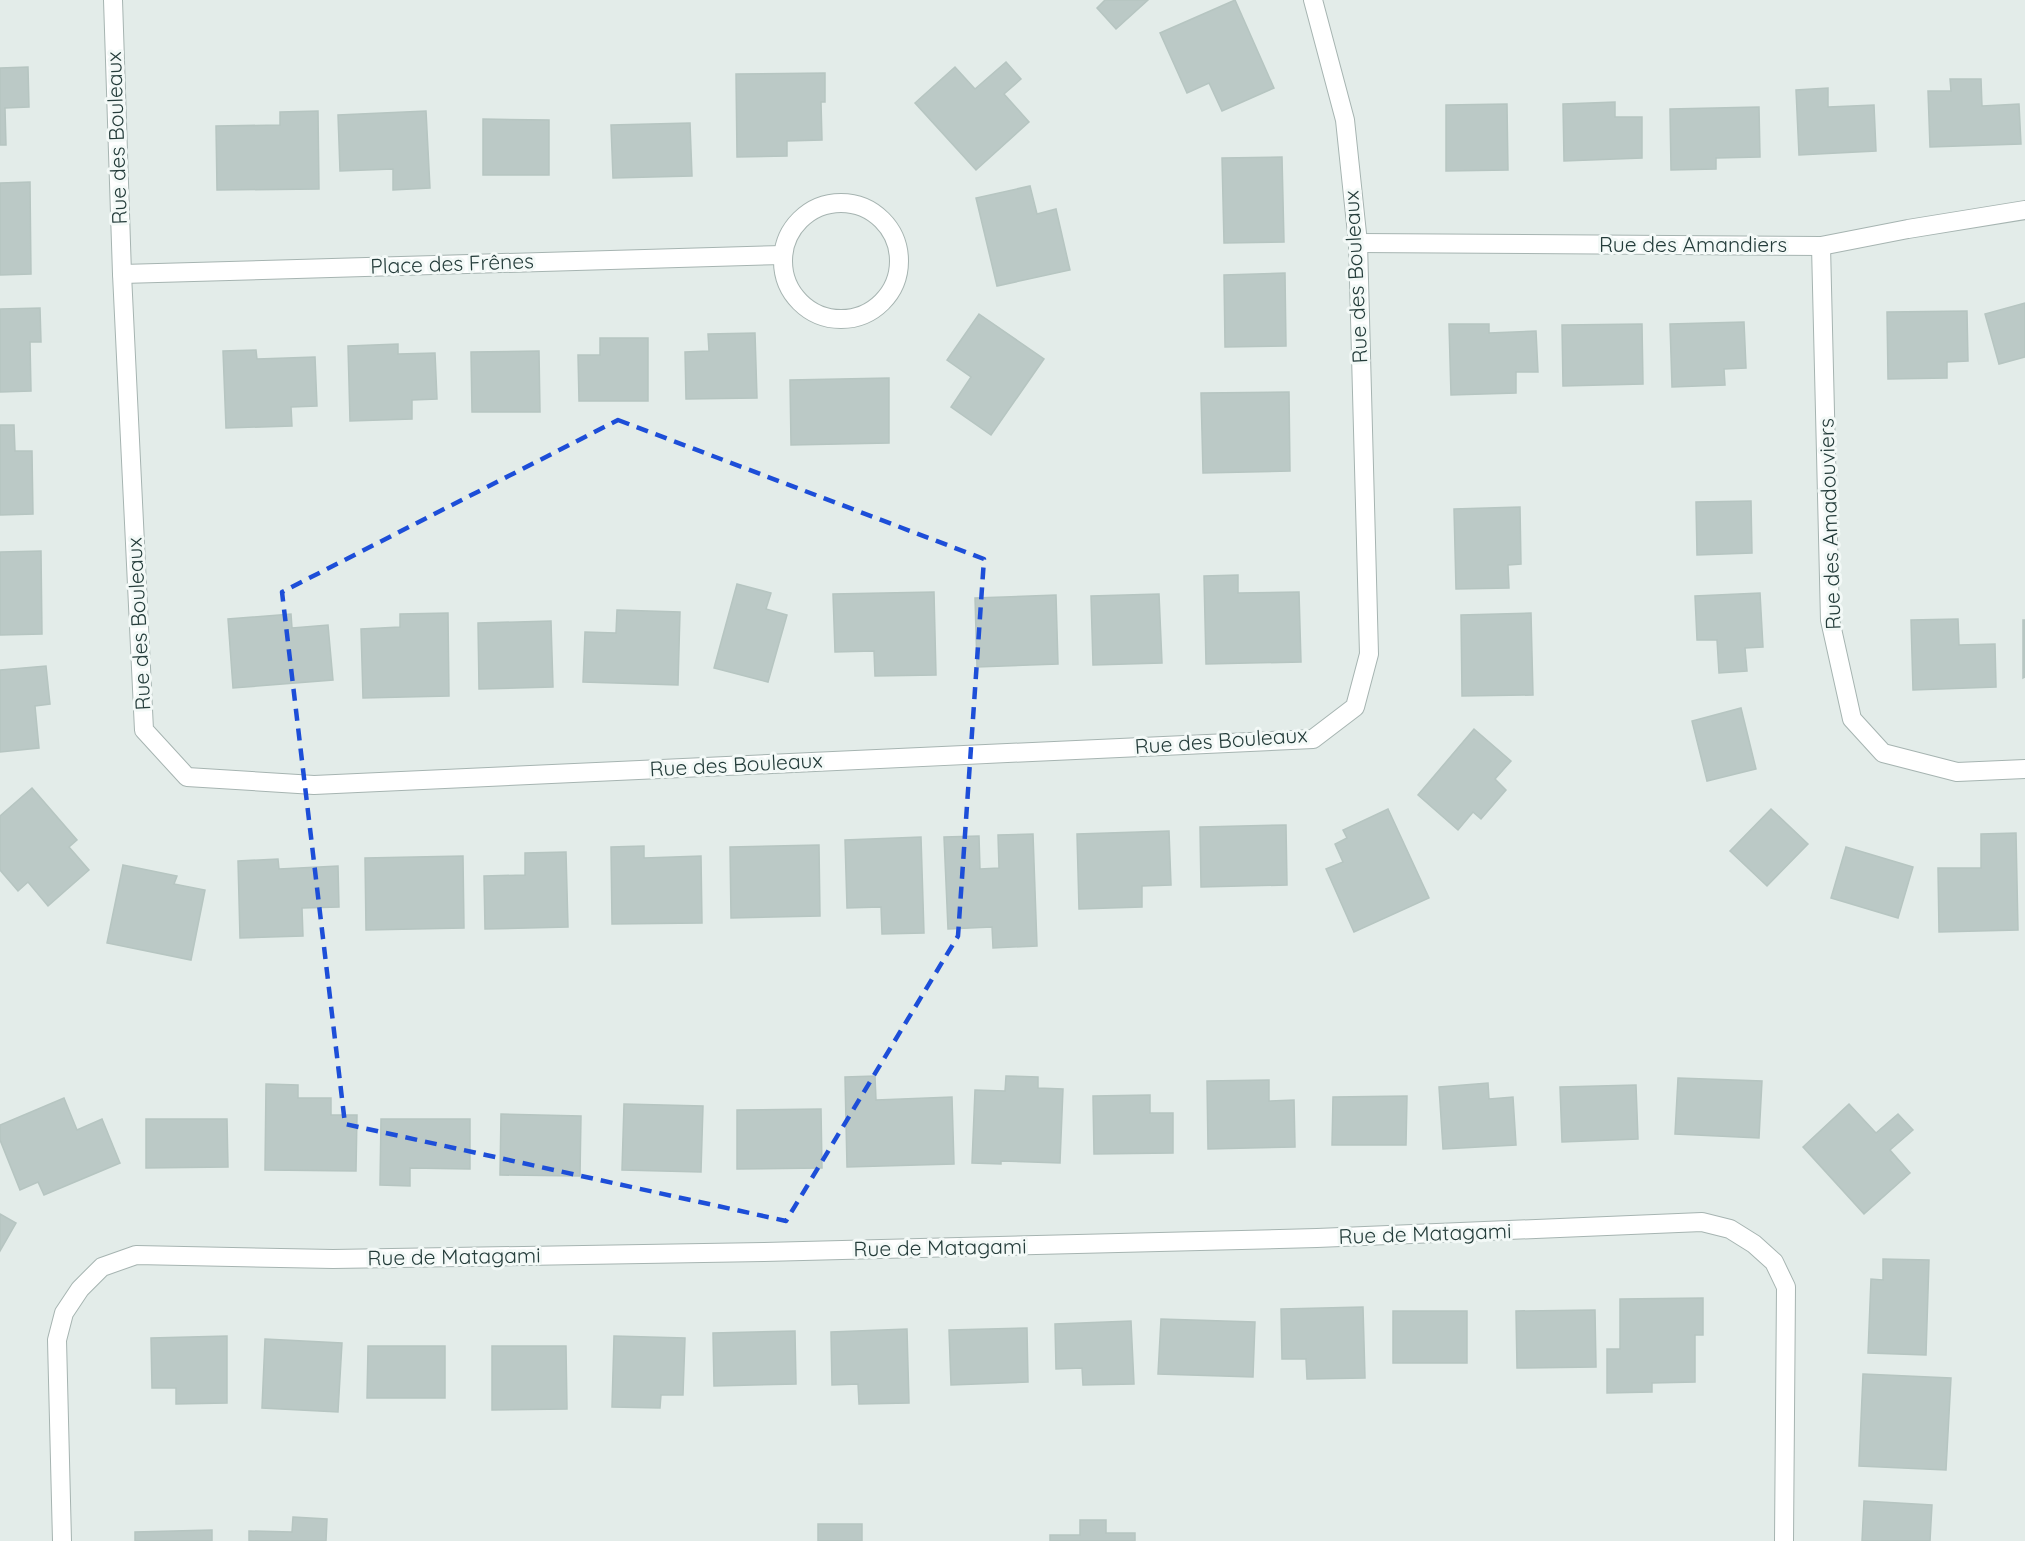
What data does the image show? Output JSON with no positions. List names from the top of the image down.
{
  "streets": {
    "street": [
      "Rue des Bouleaux",
      "Rue des Amandiers",
      "Place des Frênes",
      "Rue des Amadouviers",
      "Rue de Matagami"
    ]
  },
  "crossings": [
    ["Rue des Bouleaux", "Rue des Amandiers"],
    ["Rue des Bouleaux", "Place des Frênes"],
    ["Rue des Amandiers", "Rue des Amadouviers"]
  ]
}
